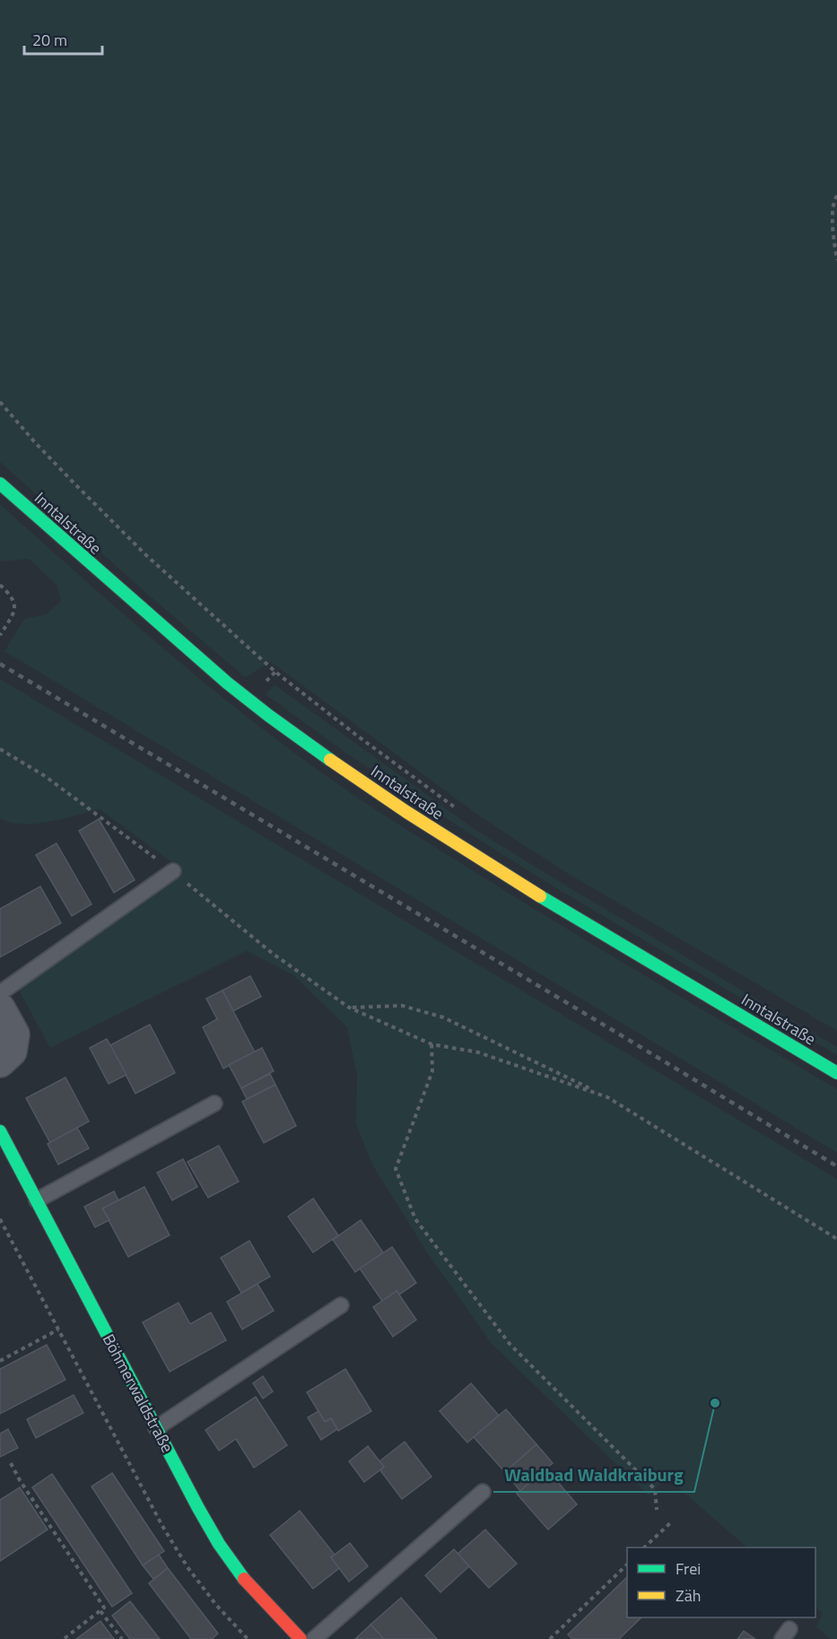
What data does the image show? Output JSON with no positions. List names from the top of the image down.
{
  "streets": {
    "main road": ["Inntalstraße", "Böhmerwaldstraße"]
  },
  "places": ["Waldbad Waldkraiburg"],
  "legend": ["Frei", "Zäh"],
  "scale_bar": "20 m"
}
